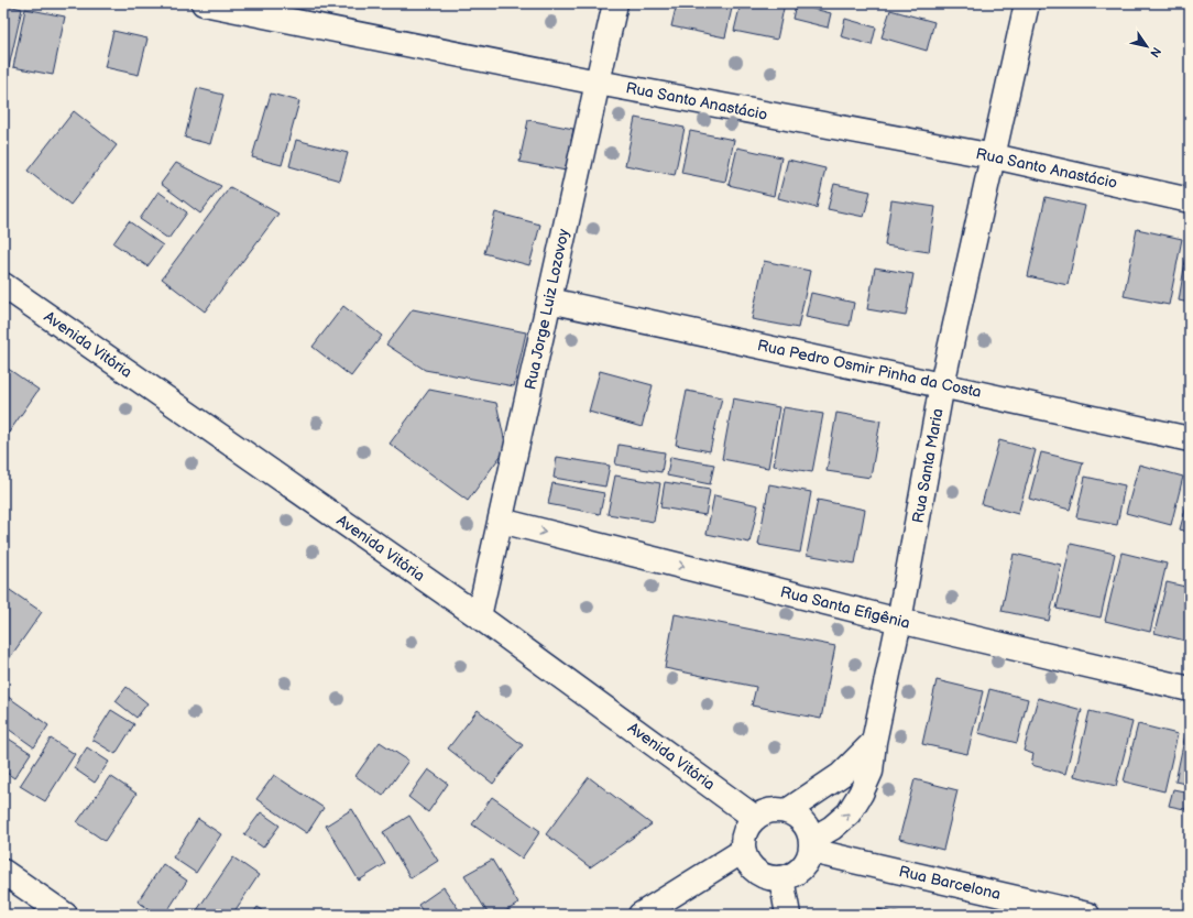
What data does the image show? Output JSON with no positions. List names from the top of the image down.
{
  "streets": {
    "street": [
      "Rua Santo Anastácio",
      "Rua Jorge Luiz Lozovoy",
      "Avenida Vitória",
      "Rua Pedro Osmir Pinha da Costa",
      "Rua Santa Maria",
      "Rua Santa Efigênia",
      "Rua Barcelona"
    ]
  },
  "crossings": [
    ["Rua Santo Anastácio", "Rua Jorge Luiz Lozovoy"],
    ["Rua Santo Anastácio", "Rua Santa Maria"],
    ["Rua Jorge Luiz Lozovoy", "Avenida Vitória"],
    ["Rua Jorge Luiz Lozovoy", "Rua Pedro Osmir Pinha da Costa"],
    ["Rua Jorge Luiz Lozovoy", "Rua Santa Efigênia"],
    ["Avenida Vitória", "Rua Santa Maria"],
    ["Avenida Vitória", "Rua Barcelona"],
    ["Rua Pedro Osmir Pinha da Costa", "Rua Santa Maria"],
    ["Rua Santa Maria", "Rua Santa Efigênia"],
    ["Rua Santa Maria", "Rua Barcelona"]
  ],
  "one_way": ["Rua Santa Efigênia"],
  "north": "bottom right"
}
